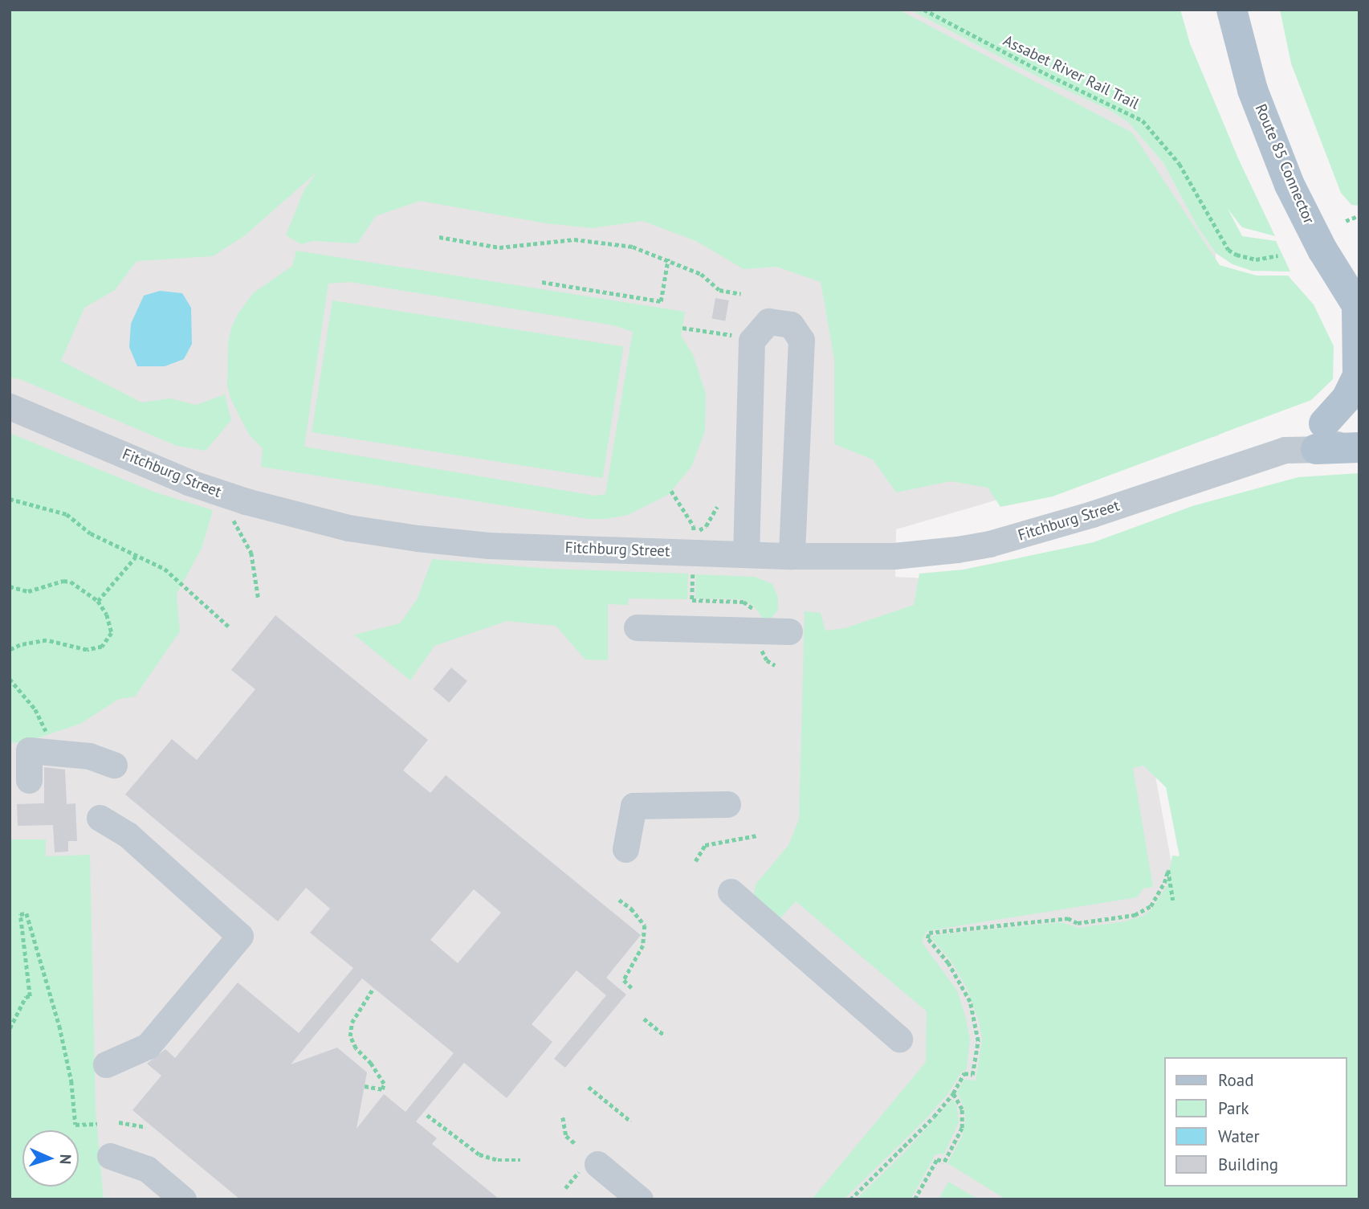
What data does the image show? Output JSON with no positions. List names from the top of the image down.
{
  "streets": {
    "main road": ["Route 85 Connector"],
    "street": ["Fitchburg Street"],
    "path": ["Assabet River Rail Trail"]
  },
  "legend": [
    "Road",
    "Park",
    "Water",
    "Building"
  ],
  "north": "right"
}
